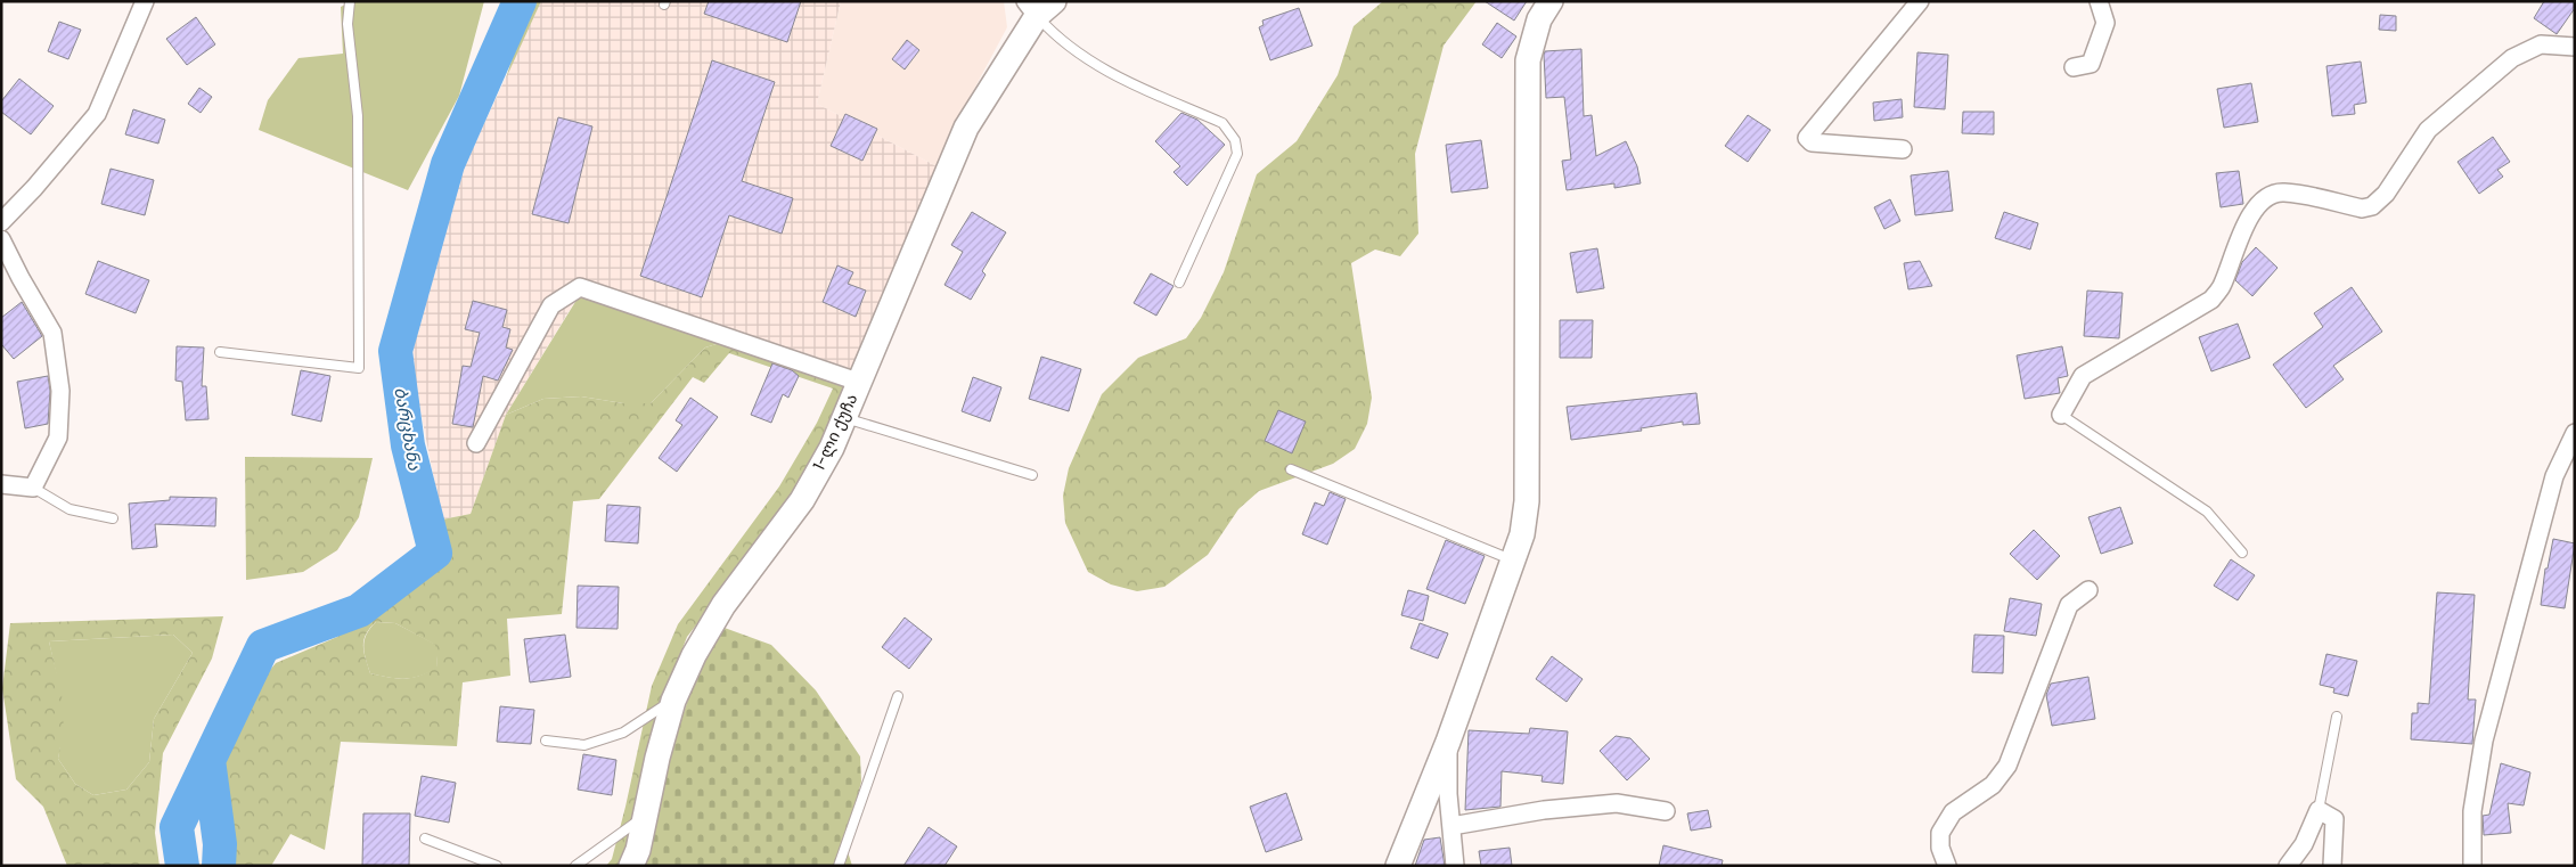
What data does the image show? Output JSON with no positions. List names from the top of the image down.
{
  "streets": {
    "street": ["1-ლი ქუჩა"]
  },
  "water": ["ბარცხანა"]
}
